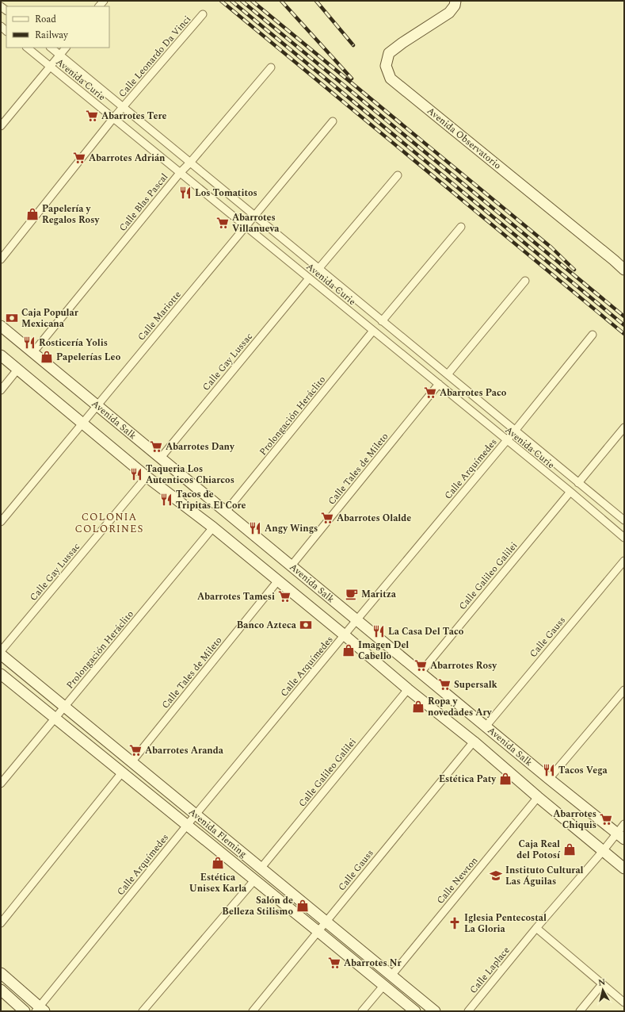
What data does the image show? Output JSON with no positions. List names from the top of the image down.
{
  "streets": {
    "main road": ["Avenida Observatorio", "Avenida Salk", "Avenida Fleming"],
    "street": [
      "Calle Leonardo Da Vinci",
      "Avenida Curie",
      "Calle Blas Pascal",
      "Calle Mariotte",
      "Calle Gay Lussac",
      "Prolongación Heráclito",
      "Calle Tales de Mileto",
      "Calle Arquímedes",
      "Calle Galileo Galilei",
      "Calle Gauss",
      "Calle Newton",
      "Calle Laplace"
    ]
  },
  "crossings": [
    ["Calle Leonardo Da Vinci", "Avenida Curie"],
    ["Avenida Curie", "Calle Blas Pascal"],
    ["Avenida Curie", "Calle Mariotte"],
    ["Avenida Curie", "Calle Gay Lussac"],
    ["Avenida Curie", "Prolongación Heráclito"],
    ["Avenida Curie", "Calle Tales de Mileto"],
    ["Avenida Curie", "Calle Arquímedes"],
    ["Avenida Curie", "Calle Galileo Galilei"],
    ["Calle Blas Pascal", "Avenida Salk"],
    ["Calle Mariotte", "Avenida Salk"],
    ["Calle Gay Lussac", "Avenida Salk"],
    ["Prolongación Heráclito", "Avenida Salk"],
    ["Prolongación Heráclito", "Avenida Fleming"],
    ["Avenida Salk", "Calle Tales de Mileto"],
    ["Avenida Salk", "Calle Arquímedes"],
    ["Avenida Salk", "Calle Galileo Galilei"],
    ["Avenida Salk", "Calle Gauss"],
    ["Avenida Salk", "Calle Newton"],
    ["Avenida Salk", "Calle Laplace"],
    ["Calle Tales de Mileto", "Avenida Fleming"],
    ["Calle Arquímedes", "Avenida Fleming"],
    ["Calle Galileo Galilei", "Avenida Fleming"],
    ["Calle Gauss", "Avenida Fleming"],
    ["Avenida Fleming", "Calle Newton"]
  ],
  "districts": ["COLONIA COLORINES"],
  "places": {
    "supermarket": [
      "Abarrotes Tere",
      "Abarrotes Adrián",
      "Abarrotes Villanueva",
      "Abarrotes Paco",
      "Abarrotes Dany",
      "Abarrotes Olalde",
      "Abarrotes Tamesi",
      "Abarrotes Rosy",
      "Supersalk",
      "Abarrotes Aranda",
      "Abarrotes Chiquis",
      "Abarrotes Nr"
    ],
    "restaurant": [
      "Los Tomatitos",
      "Rosticería Yolis",
      "Taqueria Los Autenticos Chiarcos",
      "Tacos de Tripitas El Core",
      "Angy Wings",
      "La Casa Del Taco",
      "Tacos Vega"
    ],
    "shop": [
      "Papelería y Regalos Rosy",
      "Papelerías Leo",
      "Imagen Del Cabello",
      "Ropa y novedades Ary",
      "Estética Paty",
      "Caja Real del Potosí",
      "Estética Unisex Karla",
      "Salón de Belleza Stilismo"
    ],
    "bank": ["Caja Popular Mexicana", "Banco Azteca"],
    "cafe": ["Maritza"],
    "school or university": ["Instituto Cultural Las Águilas"],
    "church": ["Iglesia Pentecostal La Gloria"]
  },
  "legend": ["Road", "Railway"],
  "north": "top"
}
